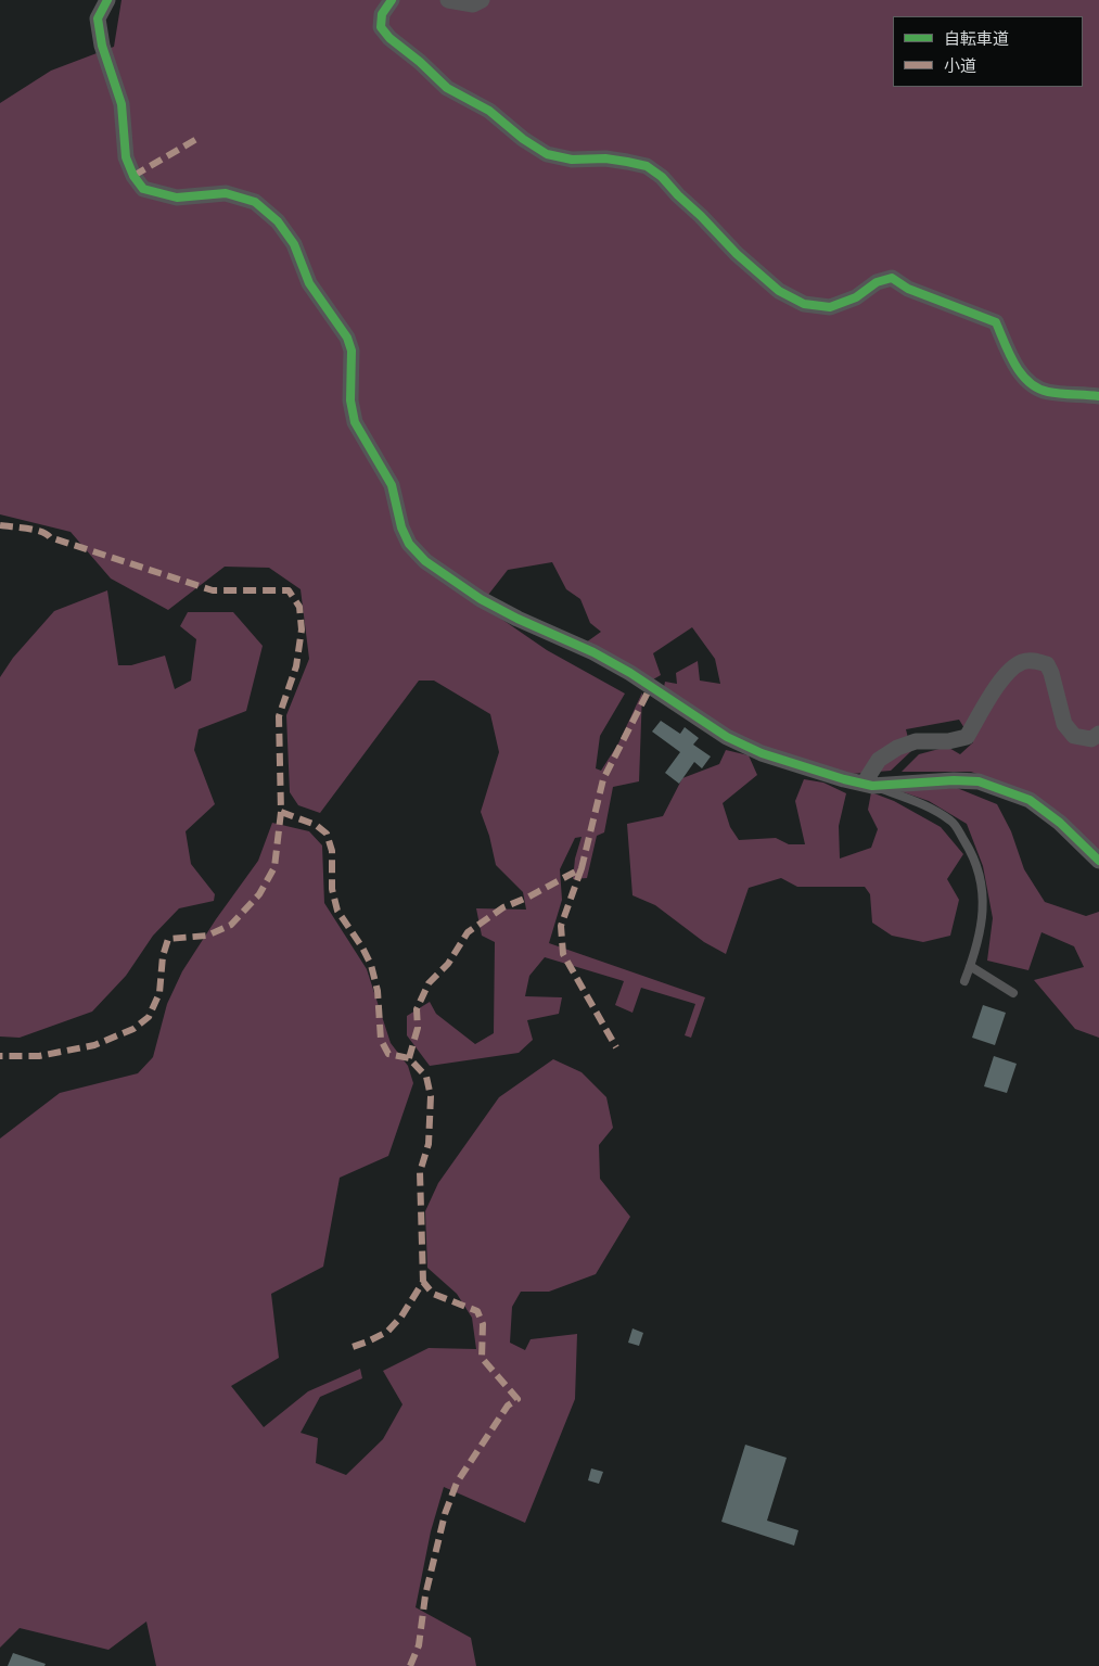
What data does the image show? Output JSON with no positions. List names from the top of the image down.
{
  "legend": ["自転車道", "小道"]
}
